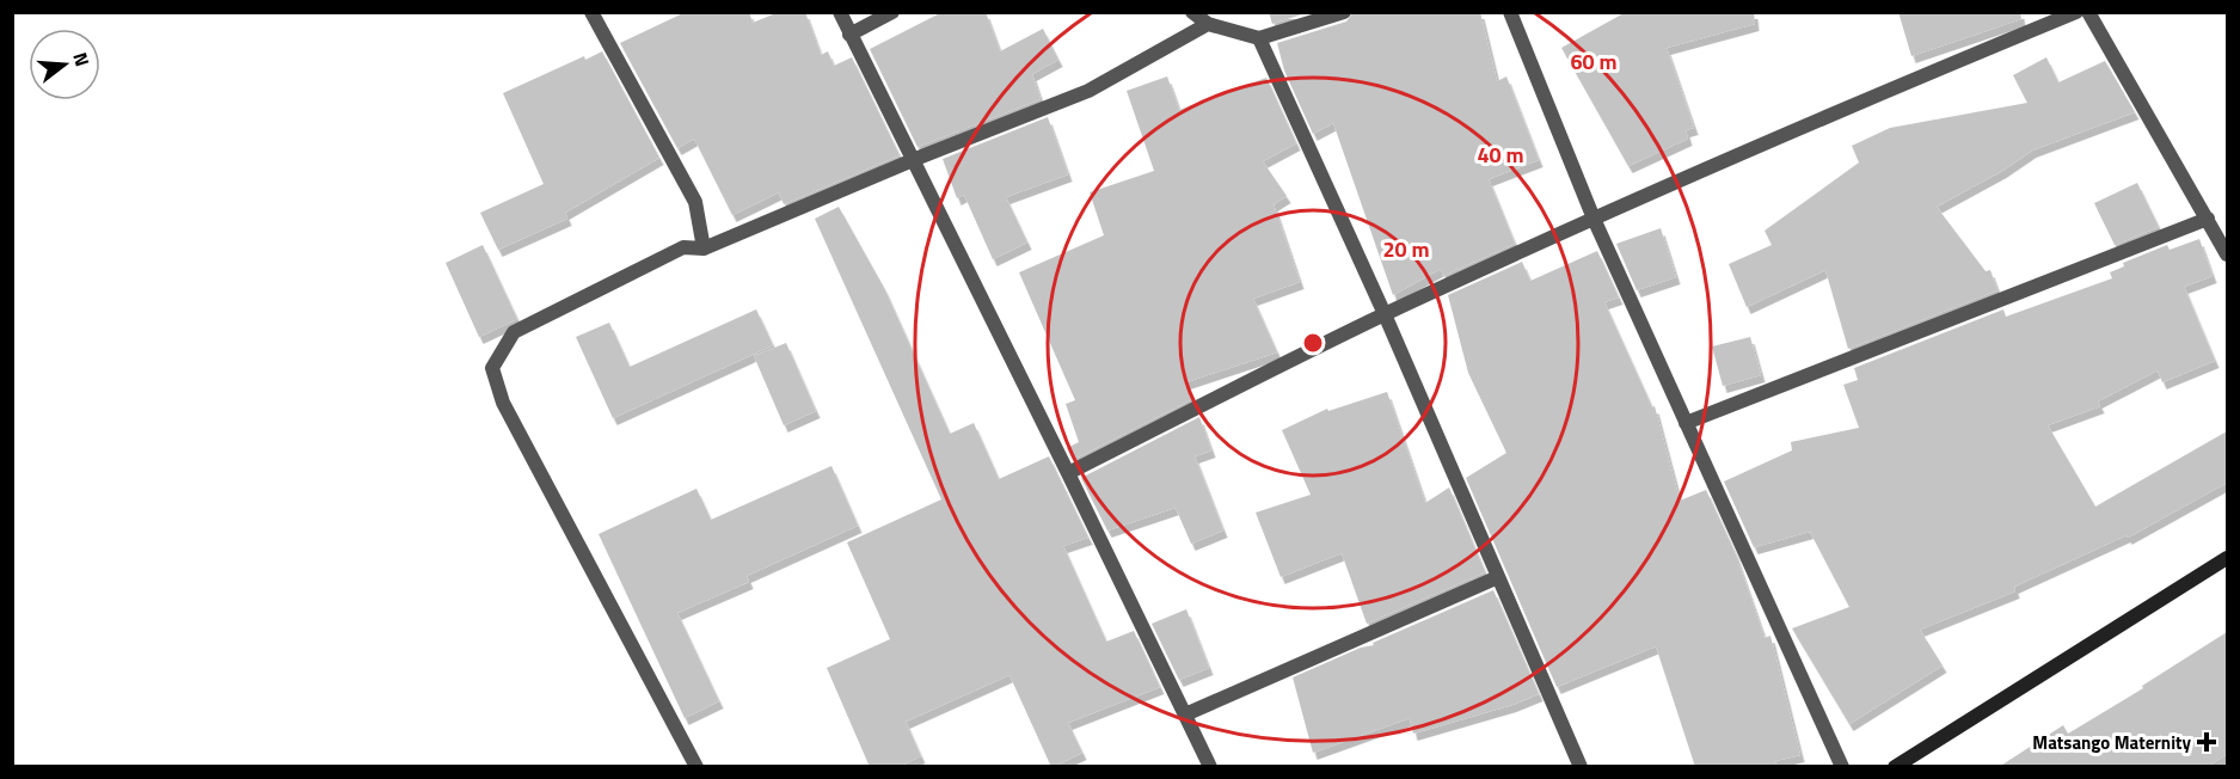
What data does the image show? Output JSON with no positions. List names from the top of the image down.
{
  "places": {
    "health": ["Matsango Maternity"]
  },
  "north": "right",
  "rings": ["60 m", "40 m", "20 m"]
}
